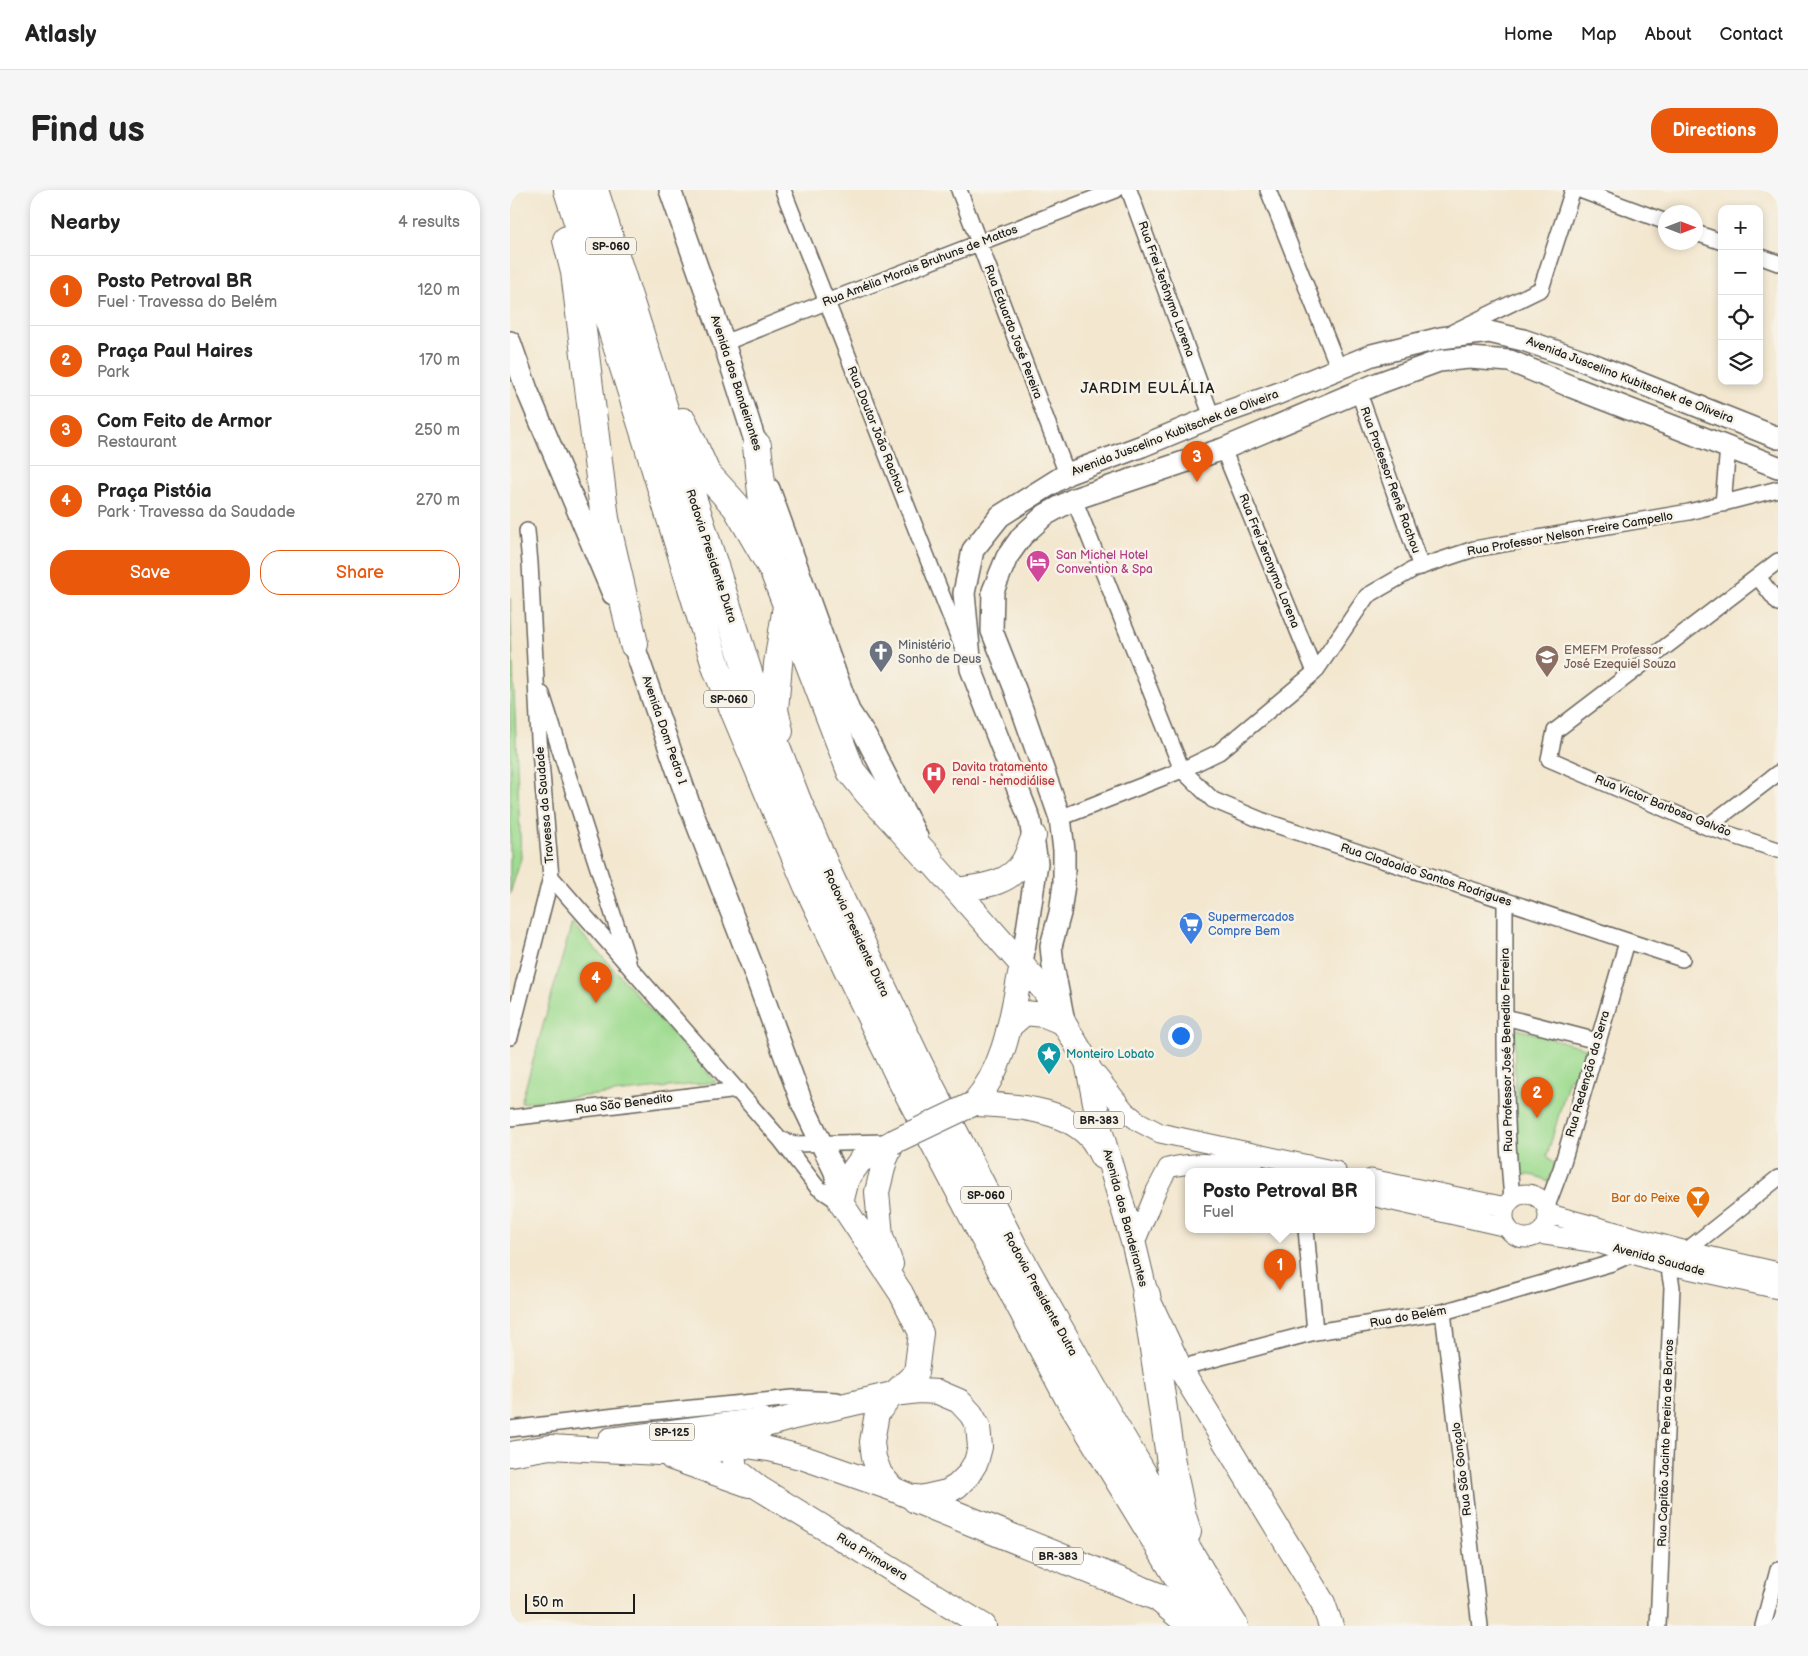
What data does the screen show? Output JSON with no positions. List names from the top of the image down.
{
  "streets": {
    "highway": ["SP-060", "Rodovia Presidente Dutra", "BR-383"],
    "main road": [
      "Avenida Juscelino Kubitschek de Oliveira",
      "Avenida dos Bandeirantes",
      "Avenida Dom Pedro I",
      "SP-125",
      "Rua Primavera"
    ],
    "street": [
      "Rua Amélia Morais Bruhuns de Mattos",
      "Rua Frei Jerônymo Lorena",
      "Rua Eduardo José Pereira",
      "Rua Doutor João Rachou",
      "Rua Professor Renê Rachou",
      "Rua Professor Nelson Freire Campello",
      "Rua Frei Jeronymo Lorena",
      "Travessa da Saudade",
      "Rua Victor Barbosa Galvão",
      "Rua Clodoaldo Santos Rodrigues",
      "Rua Professor José Benedito Ferreira",
      "Rua Redenção da Serra",
      "Rua São Benedito",
      "Avenida Saudade",
      "Rua do Belém",
      "Rua Capitão Jacinto Pereira de Barros",
      "Rua São Gonçalo"
    ]
  },
  "crossings": [
    ["Rua Amélia Morais Bruhuns de Mattos", "Rua Eduardo José Pereira"],
    ["Rua Amélia Morais Bruhuns de Mattos", "Avenida dos Bandeirantes"],
    ["Rua Amélia Morais Bruhuns de Mattos", "Rua Doutor João Rachou"],
    ["Rua Frei Jerônymo Lorena", "Avenida Juscelino Kubitschek de Oliveira"],
    ["Rua Eduardo José Pereira", "Avenida Juscelino Kubitschek de Oliveira"],
    ["Avenida Juscelino Kubitschek de Oliveira", "Avenida dos Bandeirantes"],
    ["Avenida Juscelino Kubitschek de Oliveira", "Rua Doutor João Rachou"],
    ["Avenida Juscelino Kubitschek de Oliveira", "Rua Professor Renê Rachou"],
    ["Avenida Juscelino Kubitschek de Oliveira", "Rua Professor Nelson Freire Campello"],
    ["Avenida Juscelino Kubitschek de Oliveira", "Rua Frei Jeronymo Lorena"],
    ["Avenida dos Bandeirantes", "BR-383"],
    ["Avenida dos Bandeirantes", "Rua do Belém"],
    ["Rua Professor Renê Rachou", "Rua Professor Nelson Freire Campello"],
    ["Rua Professor Nelson Freire Campello", "Rua Frei Jeronymo Lorena"],
    ["Rua Professor Nelson Freire Campello", "Rua Clodoaldo Santos Rodrigues"],
    ["Rodovia Presidente Dutra", "BR-383"],
    ["Avenida Dom Pedro I", "Travessa da Saudade"],
    ["Travessa da Saudade", "Rua São Benedito"],
    ["Rua Clodoaldo Santos Rodrigues", "Rua Professor José Benedito Ferreira"],
    ["Rua Clodoaldo Santos Rodrigues", "Rua Redenção da Serra"],
    ["Rua Professor José Benedito Ferreira", "Rua Redenção da Serra"],
    ["Rua Professor José Benedito Ferreira", "Avenida Saudade"],
    ["Rua Redenção da Serra", "Avenida Saudade"],
    ["BR-383", "SP-125"],
    ["Avenida Saudade", "Rua do Belém"],
    ["Avenida Saudade", "Rua Capitão Jacinto Pereira de Barros"],
    ["Rua do Belém", "Rua São Gonçalo"]
  ],
  "districts": ["JARDIM EULÁLIA"],
  "places": {
    "hotel": ["San Michel Hotel Convention & Spa"],
    "church": ["Ministério Sonho de Deus"],
    "school or university": ["EMEFM Professor José Ezequiel Souza"],
    "hospital": ["Davita tratamento renal - hemodiálise"],
    "supermarket": ["Supermercados Compre Bem"],
    "place": ["Monteiro Lobato"],
    "bar": ["Bar do Peixe"]
  },
  "scale_bar": "50 m",
  "north": "right",
  "page": {
    "header": "Atlasly",
    "nav": [
      "Home",
      "Map",
      "About",
      "Contact"
    ],
    "buttons": [
      "Directions",
      ["Save", "Share"]
    ],
    "title": "Find us",
    "heading": ["Nearby", "4 results"],
    "map_buttons": ["+", "−"],
    "list": [
      {
        "mark": "1",
        "name": "Posto Petroval BR",
        "note": "Fuel · Travessa do Belém",
        "value": "120 m"
      },
      {
        "mark": "2",
        "name": "Praça Paul Haires",
        "note": "Park",
        "value": "170 m"
      },
      {
        "mark": "3",
        "name": "Com Feito de Armor",
        "note": "Restaurant",
        "value": "250 m"
      },
      {
        "mark": "4",
        "name": "Praça Pistóia",
        "note": "Park · Travessa da Saudade",
        "value": "270 m"
      }
    ],
    "pins": [
      "3",
      "4",
      "2",
      "1"
    ],
    "popup": ["Posto Petroval BR", "Fuel"],
    "scale": "50 m"
  }
}
